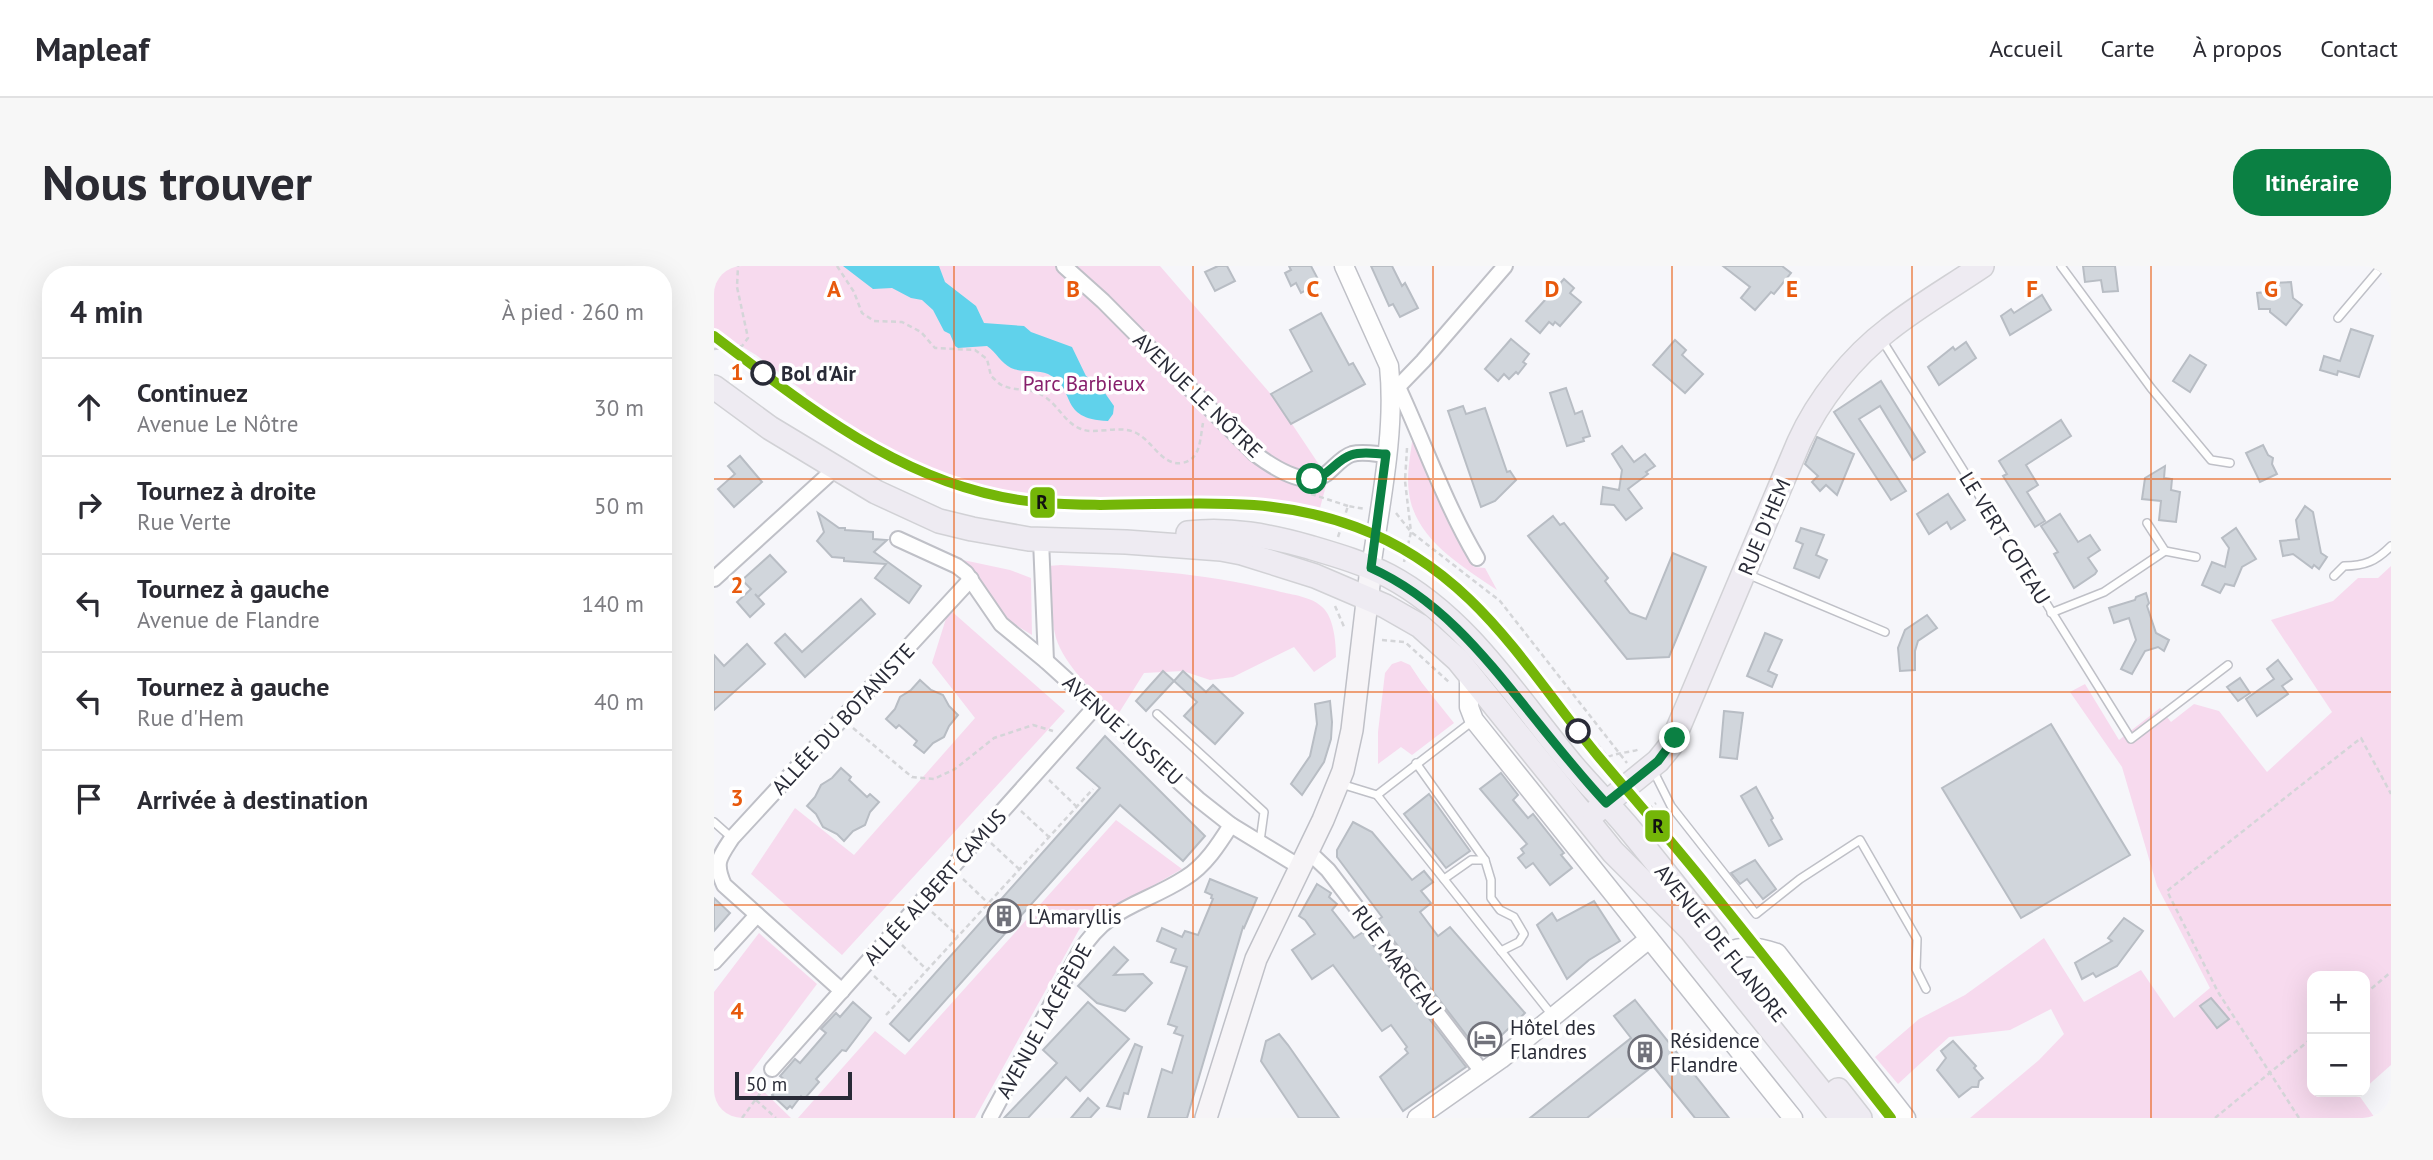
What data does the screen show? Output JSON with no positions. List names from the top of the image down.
{
  "streets": {
    "main road": ["RUE D'HEM", "AVENUE DE FLANDRE"],
    "street": [
      "AVENUE LE NÔTRE",
      "ALLÉE DU BOTANISTE",
      "AVENUE JUSSIEU",
      "ALLÉE ALBERT CAMUS",
      "RUE MARCEAU",
      "AVENUE LACÉPÈDE"
    ],
    "lane": ["LE VERT COTEAU"]
  },
  "crossings": [
    ["RUE D'HEM", "LE VERT COTEAU"],
    ["RUE D'HEM", "AVENUE DE FLANDRE"],
    ["AVENUE JUSSIEU", "ALLÉE ALBERT CAMUS"],
    ["AVENUE JUSSIEU", "RUE MARCEAU"],
    ["AVENUE JUSSIEU", "AVENUE LACÉPÈDE"]
  ],
  "parks": ["Parc Barbieux"],
  "places": {
    "other": ["Bol d'Air"],
    "building": ["L'Amaryllis", "Résidence Flandre"],
    "hotel": ["Hôtel des Flandres"]
  },
  "lines": ["transit line R"],
  "scale_bar": "50 m",
  "page": {
    "header": "Mapleaf",
    "nav": [
      "Accueil",
      "Carte",
      "À propos",
      "Contact"
    ],
    "buttons": "Itinéraire",
    "title": "Nous trouver",
    "heading": ["4 min", "À pied · 260 m"],
    "list": [
      ["Continuez", "Avenue Le Nôtre", "30 m"],
      ["Tournez à droite", "Rue Verte", "50 m"],
      ["Tournez à gauche", "Avenue de Flandre", "140 m"],
      ["Tournez à gauche", "Rue d'Hem", "40 m"],
      "Arrivée à destination"
    ],
    "map_buttons": ["+", "−"],
    "scale": "50 m"
  },
  "grid": {
    "columns": [
      "A",
      "B",
      "C",
      "D",
      "E",
      "F",
      "G"
    ],
    "rows": [
      "1",
      "2",
      "3",
      "4"
    ]
  }
}
